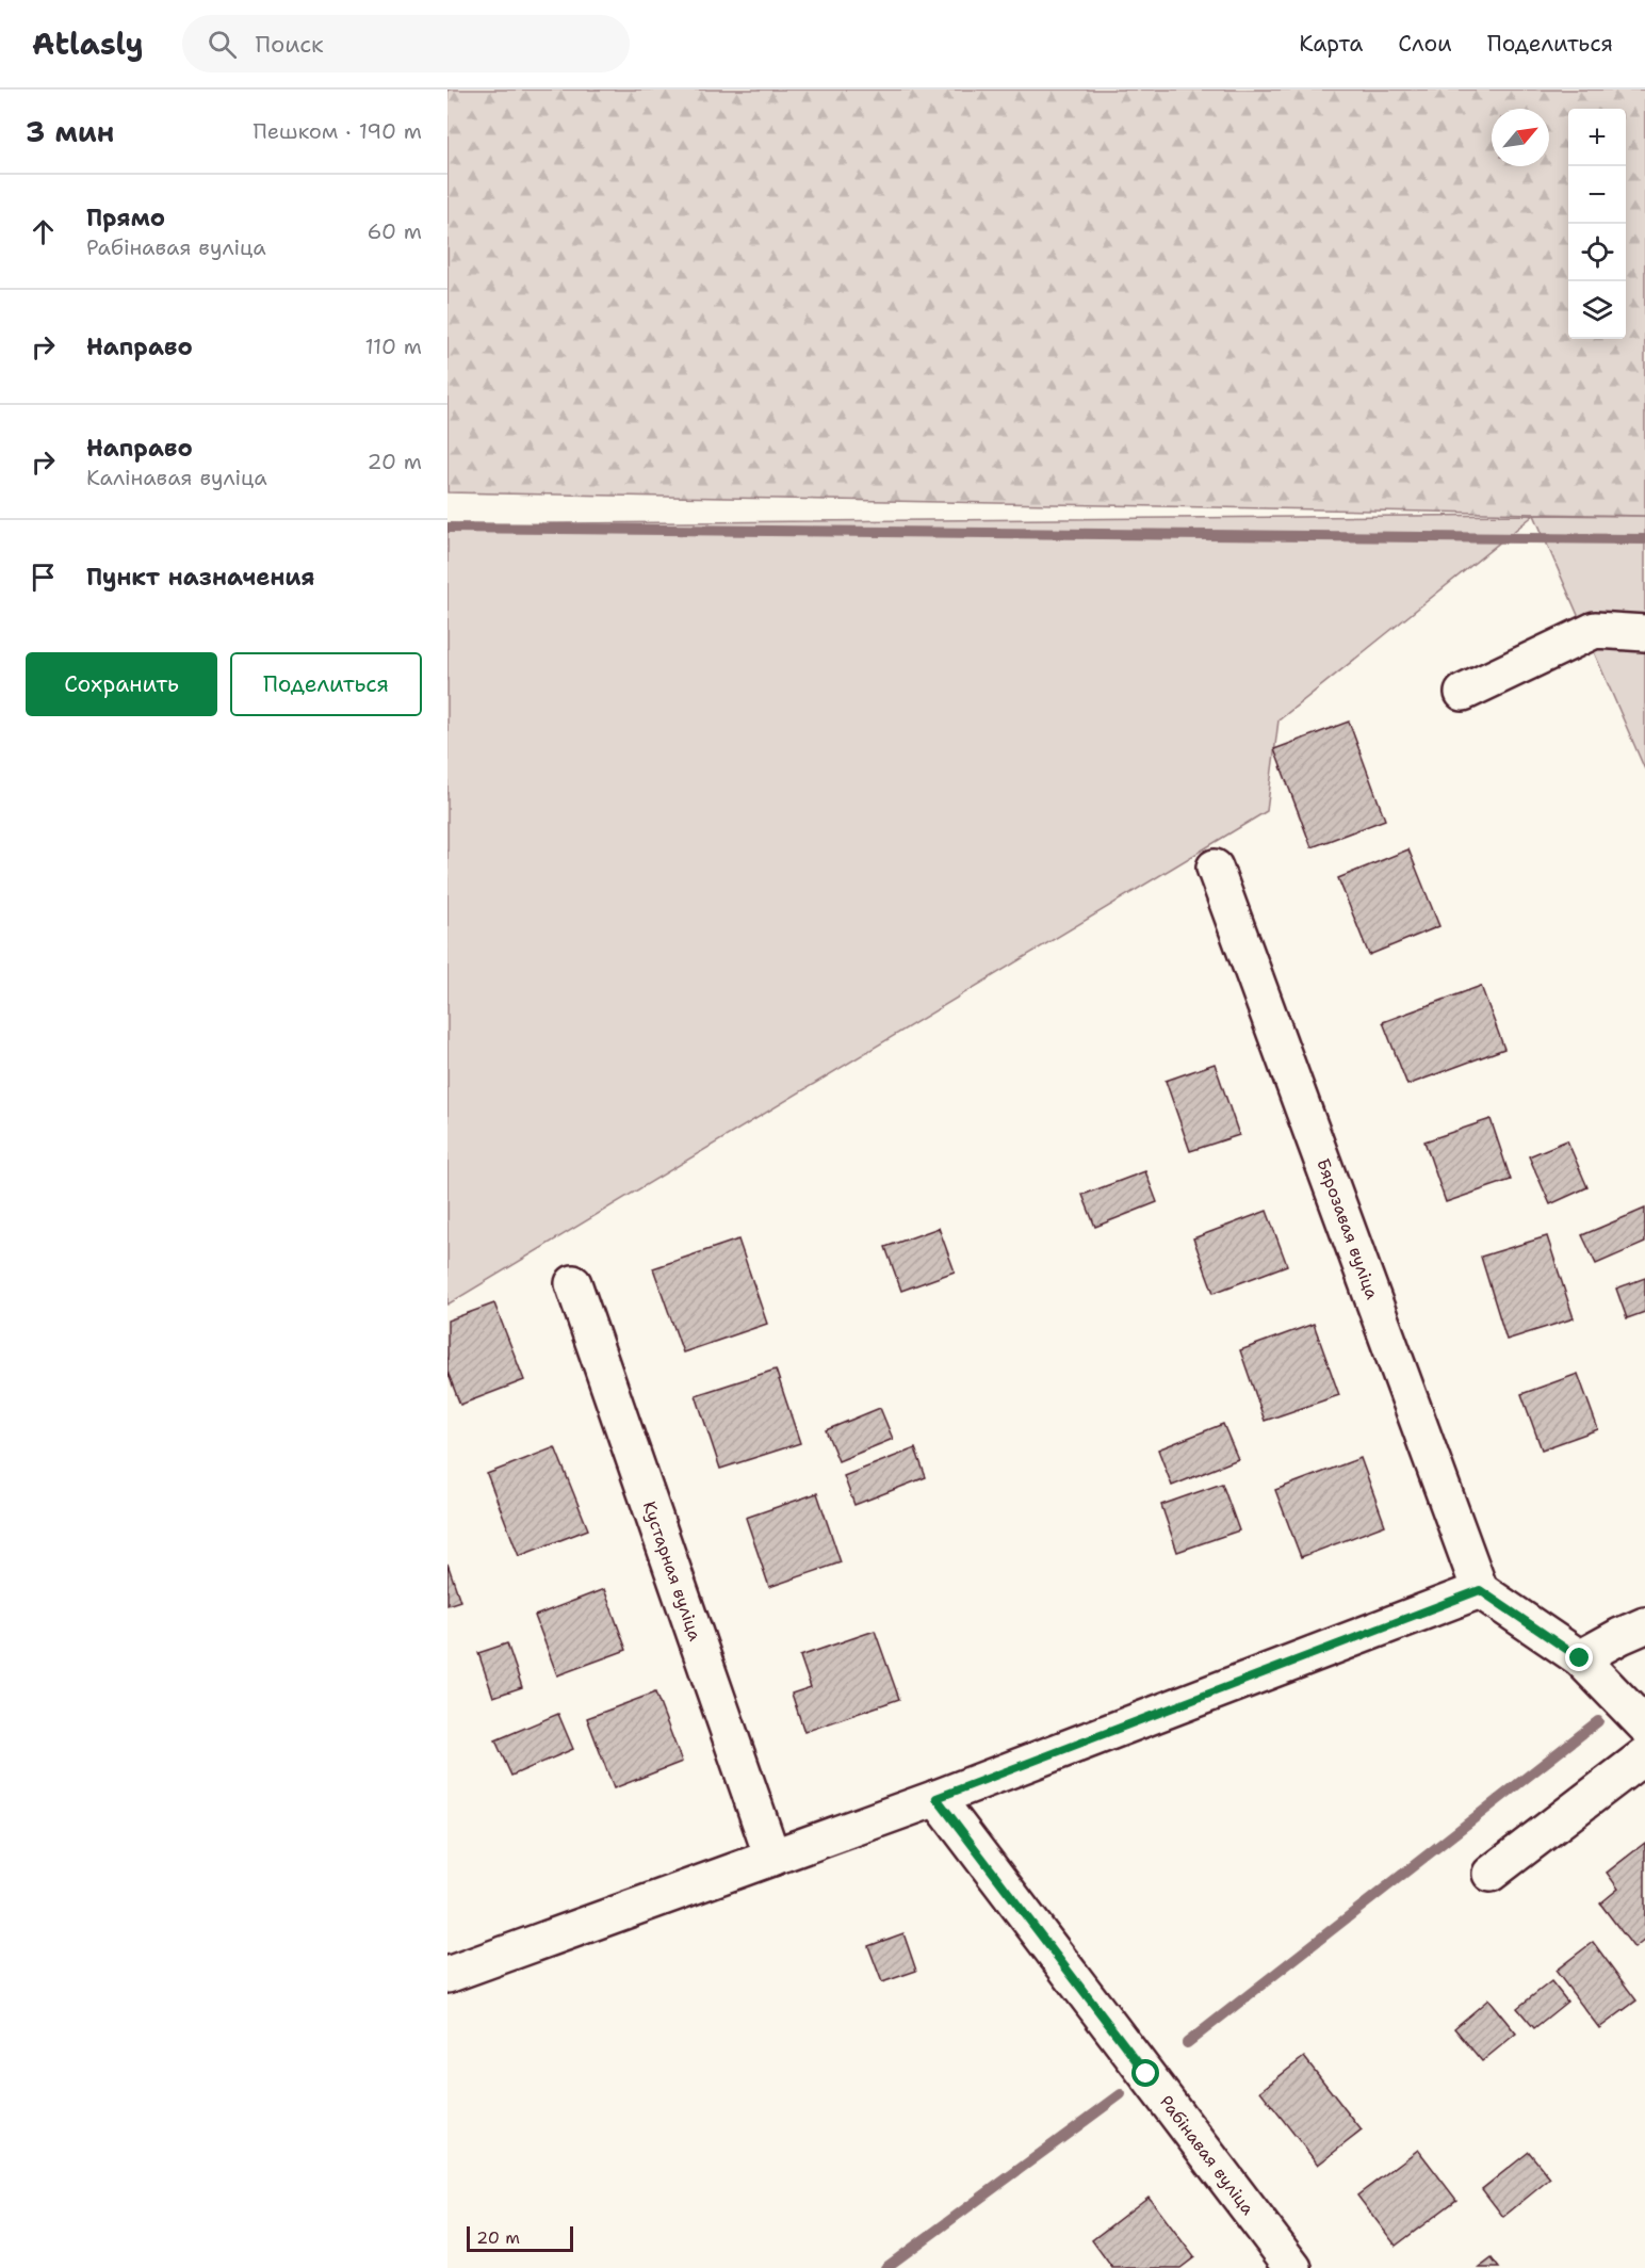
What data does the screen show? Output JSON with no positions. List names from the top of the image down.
{
  "streets": {
    "street": ["Бярозавая вуліца", "Кустарная вуліца", "Рабінавая вуліца"]
  },
  "scale_bar": "20 m",
  "north": "top right",
  "page": {
    "header": "Atlasly",
    "search": "Поиск",
    "nav": ["Карта", "Слои", "Поделиться"],
    "heading": ["3 мин", "Пешком · 190 m"],
    "map_buttons": ["+", "−"],
    "list": [
      ["Прямо", "Рабінавая вуліца", "60 m"],
      ["Направо", "110 m"],
      ["Направо", "Калінавая вуліца", "20 m"],
      "Пункт назначения"
    ],
    "buttons": ["Сохранить", "Поделиться"],
    "scale": "20 m"
  }
}
